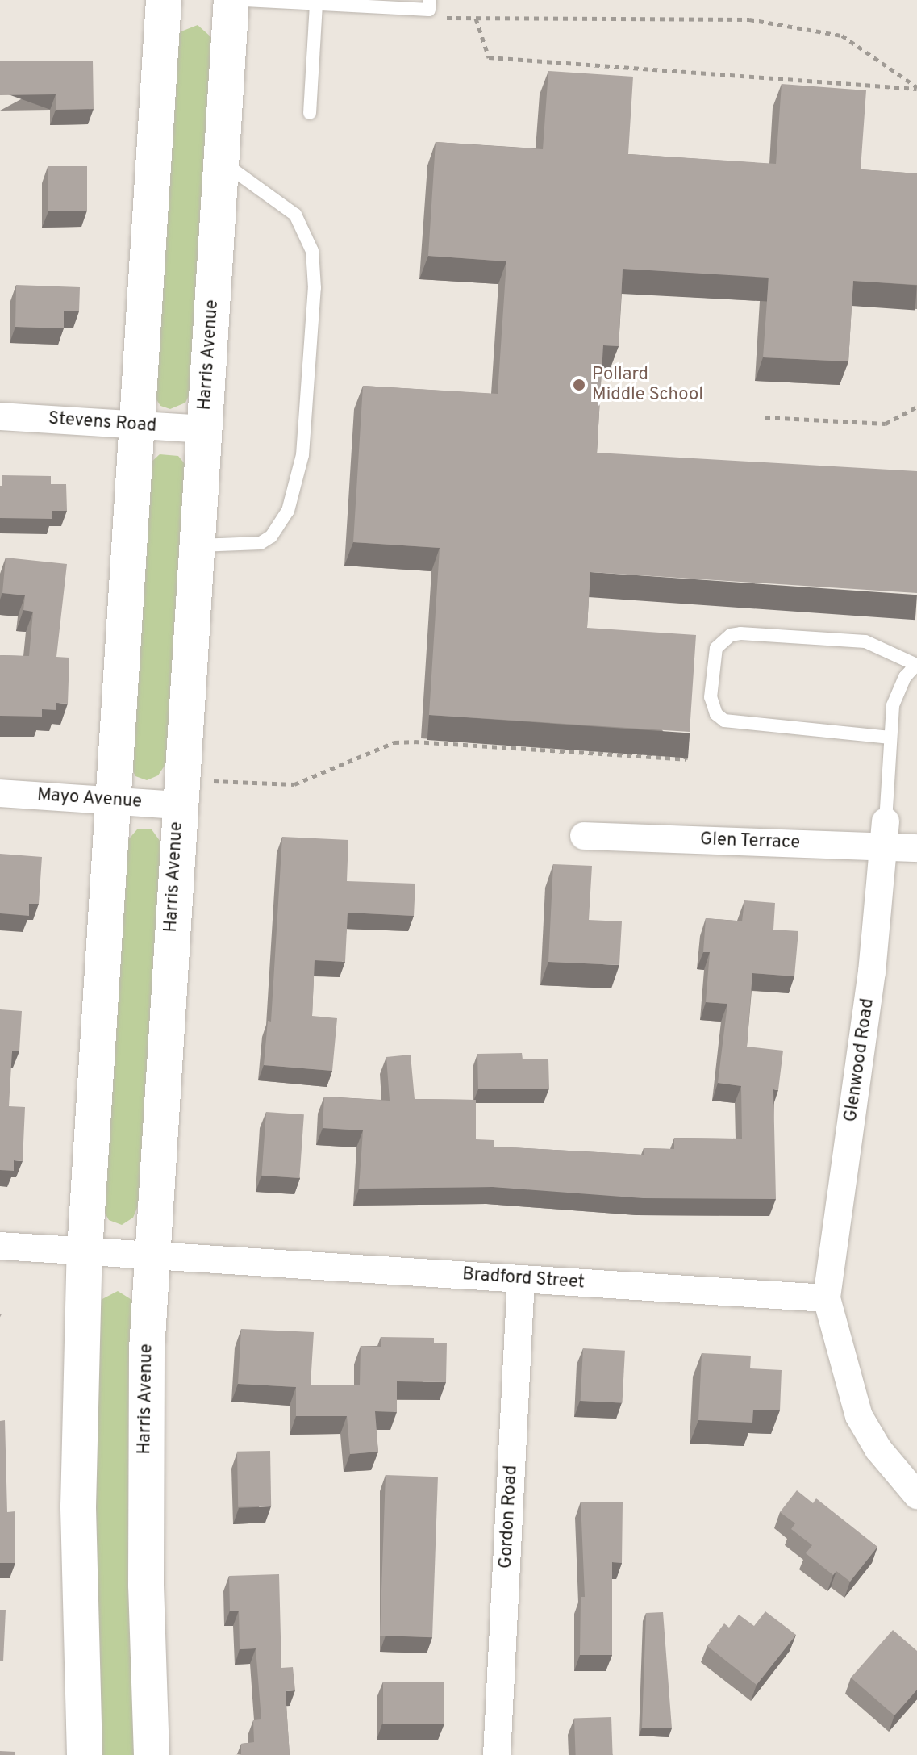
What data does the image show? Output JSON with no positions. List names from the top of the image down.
{
  "streets": {
    "street": [
      "Harris Avenue",
      "Stevens Road",
      "Mayo Avenue",
      "Glen Terrace",
      "Glenwood Road",
      "Bradford Street",
      "Gordon Road"
    ]
  },
  "crossings": [
    ["Harris Avenue", "Stevens Road"],
    ["Harris Avenue", "Mayo Avenue"],
    ["Harris Avenue", "Bradford Street"],
    ["Glen Terrace", "Glenwood Road"],
    ["Glenwood Road", "Bradford Street"],
    ["Bradford Street", "Gordon Road"]
  ],
  "places": ["Pollard Middle School"]
}
